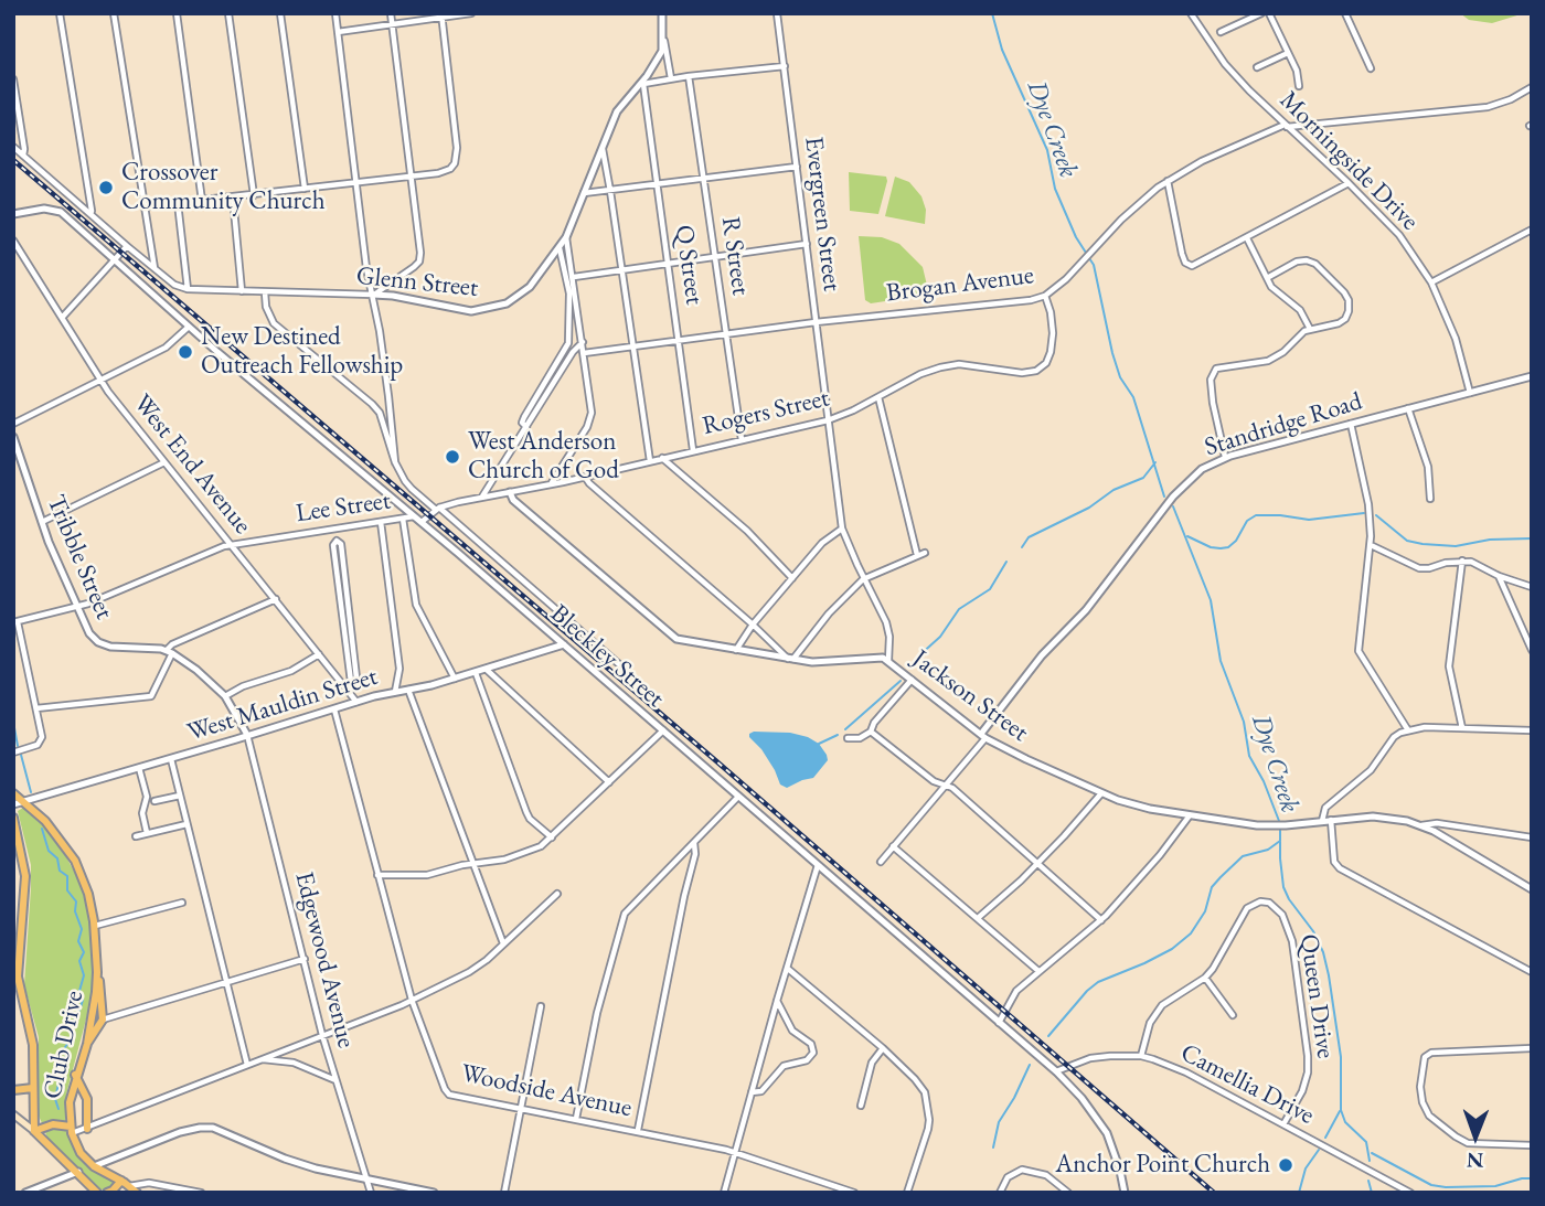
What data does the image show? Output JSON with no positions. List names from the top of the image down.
{
  "streets": {
    "main road": ["Club Drive"],
    "street": [
      "Morningside Drive",
      "Evergreen Street",
      "R Street",
      "Q Street",
      "Glenn Street",
      "Brogan Avenue",
      "Rogers Street",
      "Standridge Road",
      "West End Avenue",
      "Lee Street",
      "Tribble Street",
      "Bleckley Street",
      "Jackson Street",
      "West Mauldin Street",
      "Edgewood Avenue",
      "Queen Drive",
      "Camellia Drive",
      "Woodside Avenue"
    ]
  },
  "crossings": [
    ["Morningside Drive", "Brogan Avenue"],
    ["Morningside Drive", "Standridge Road"],
    ["Evergreen Street", "Brogan Avenue"],
    ["Evergreen Street", "Rogers Street"],
    ["Evergreen Street", "Jackson Street"],
    ["R Street", "Brogan Avenue"],
    ["R Street", "Rogers Street"],
    ["Q Street", "Glenn Street"],
    ["Q Street", "Brogan Avenue"],
    ["Q Street", "Rogers Street"],
    ["Brogan Avenue", "Rogers Street"],
    ["Rogers Street", "Bleckley Street"],
    ["Rogers Street", "Jackson Street"],
    ["Standridge Road", "Jackson Street"],
    ["West End Avenue", "Lee Street"],
    ["West End Avenue", "West Mauldin Street"],
    ["Lee Street", "Tribble Street"],
    ["Lee Street", "Bleckley Street"],
    ["Bleckley Street", "West Mauldin Street"],
    ["Bleckley Street", "Camellia Drive"],
    ["West Mauldin Street", "Edgewood Avenue"],
    ["West Mauldin Street", "Club Drive"],
    ["Queen Drive", "Camellia Drive"]
  ],
  "water": ["Dye Creek"],
  "places": [
    "Crossover Community Church",
    "New Destined Outreach Fellowship",
    "West Anderson Church of God",
    "Anchor Point Church"
  ],
  "north": "bottom"
}
